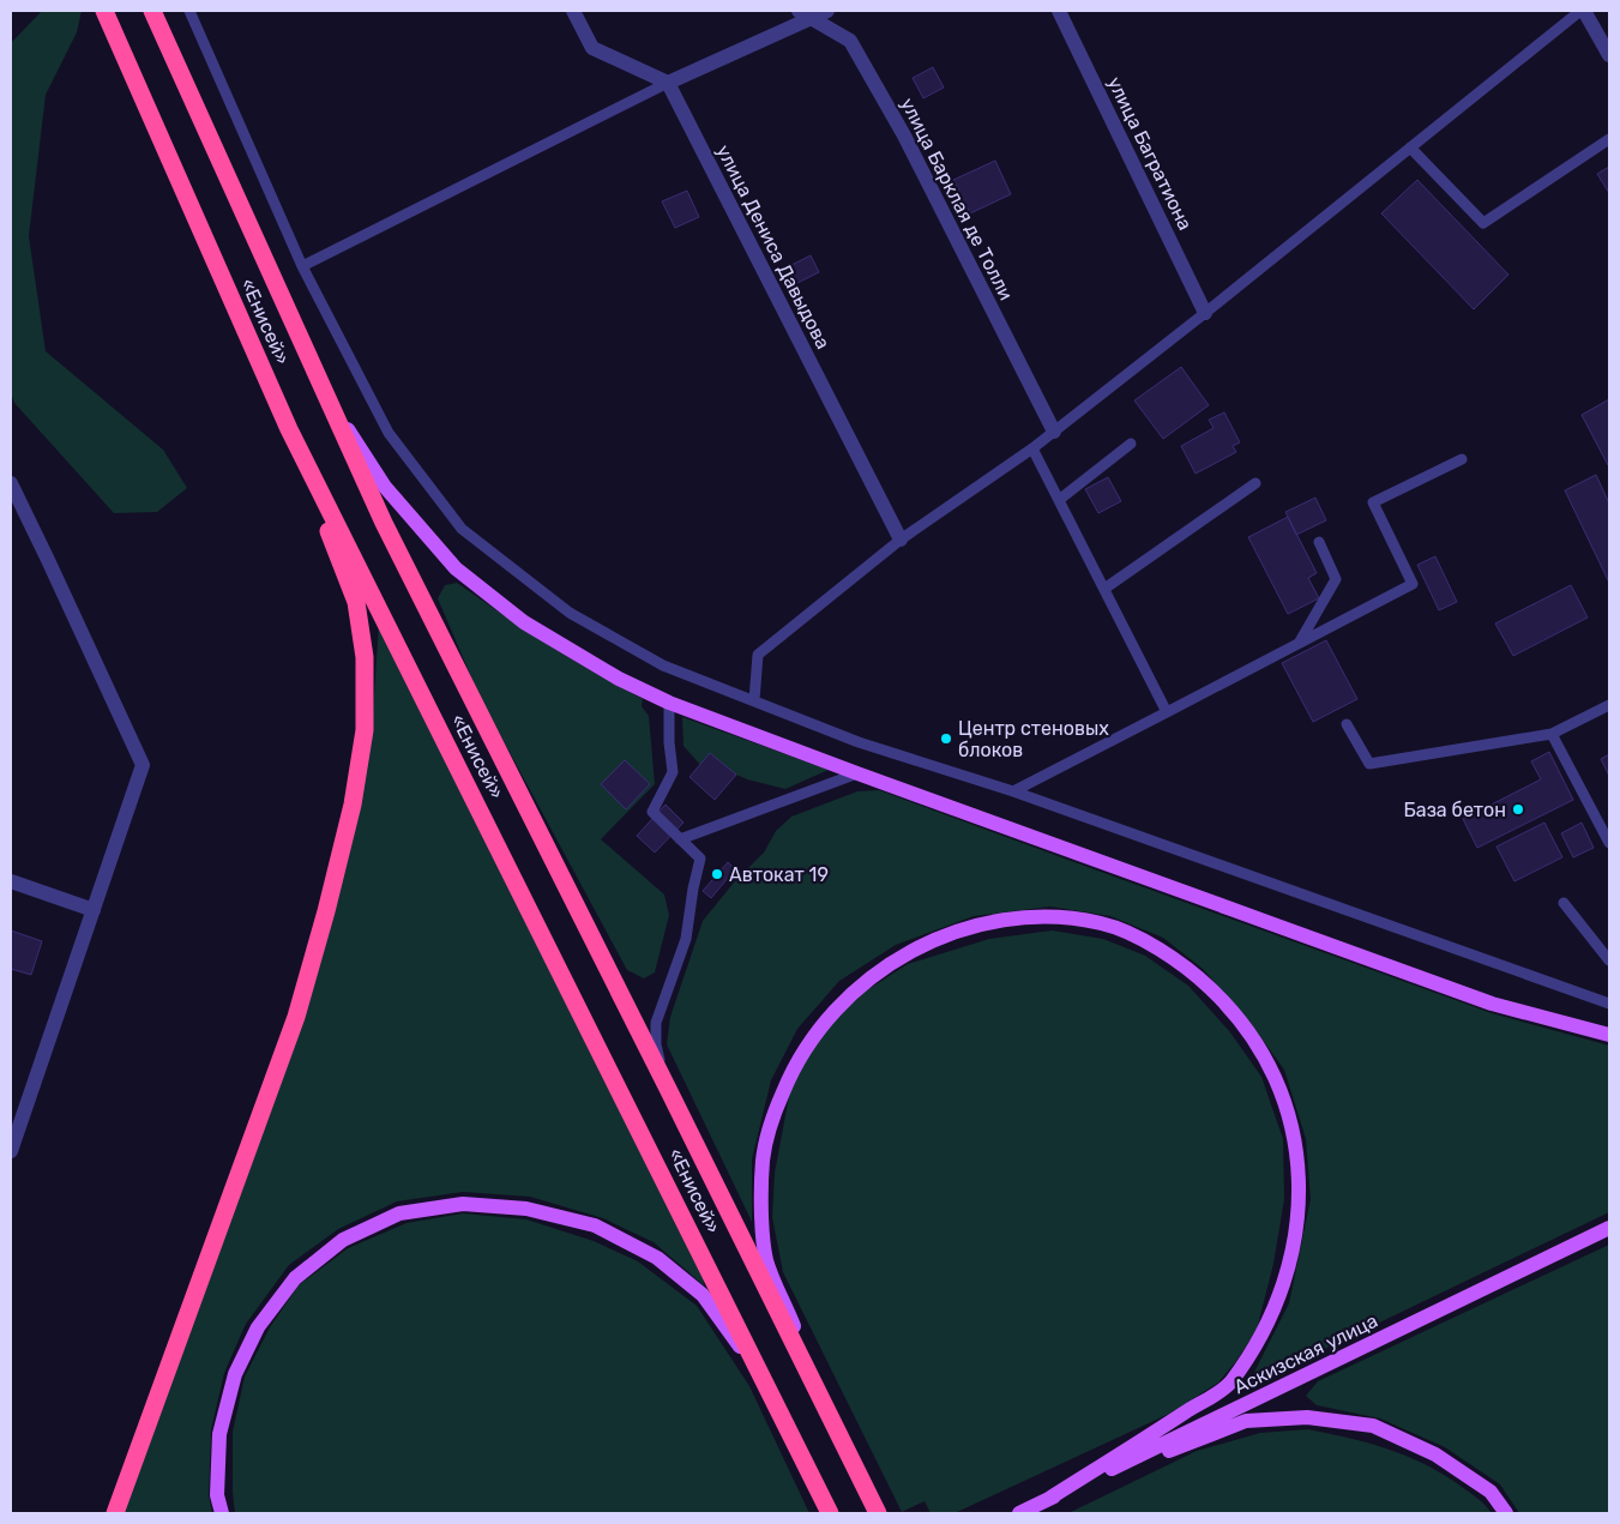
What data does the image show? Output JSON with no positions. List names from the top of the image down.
{
  "streets": {
    "highway": ["«Енисей»"],
    "main road": ["Аскизская улица"],
    "street": ["улица Багратиона", "улица Барклая де Толли", "улица Дениса Давыдова"]
  },
  "places": ["Центр стеновых блоков", "База бетон", "Автокат 19"]
}
